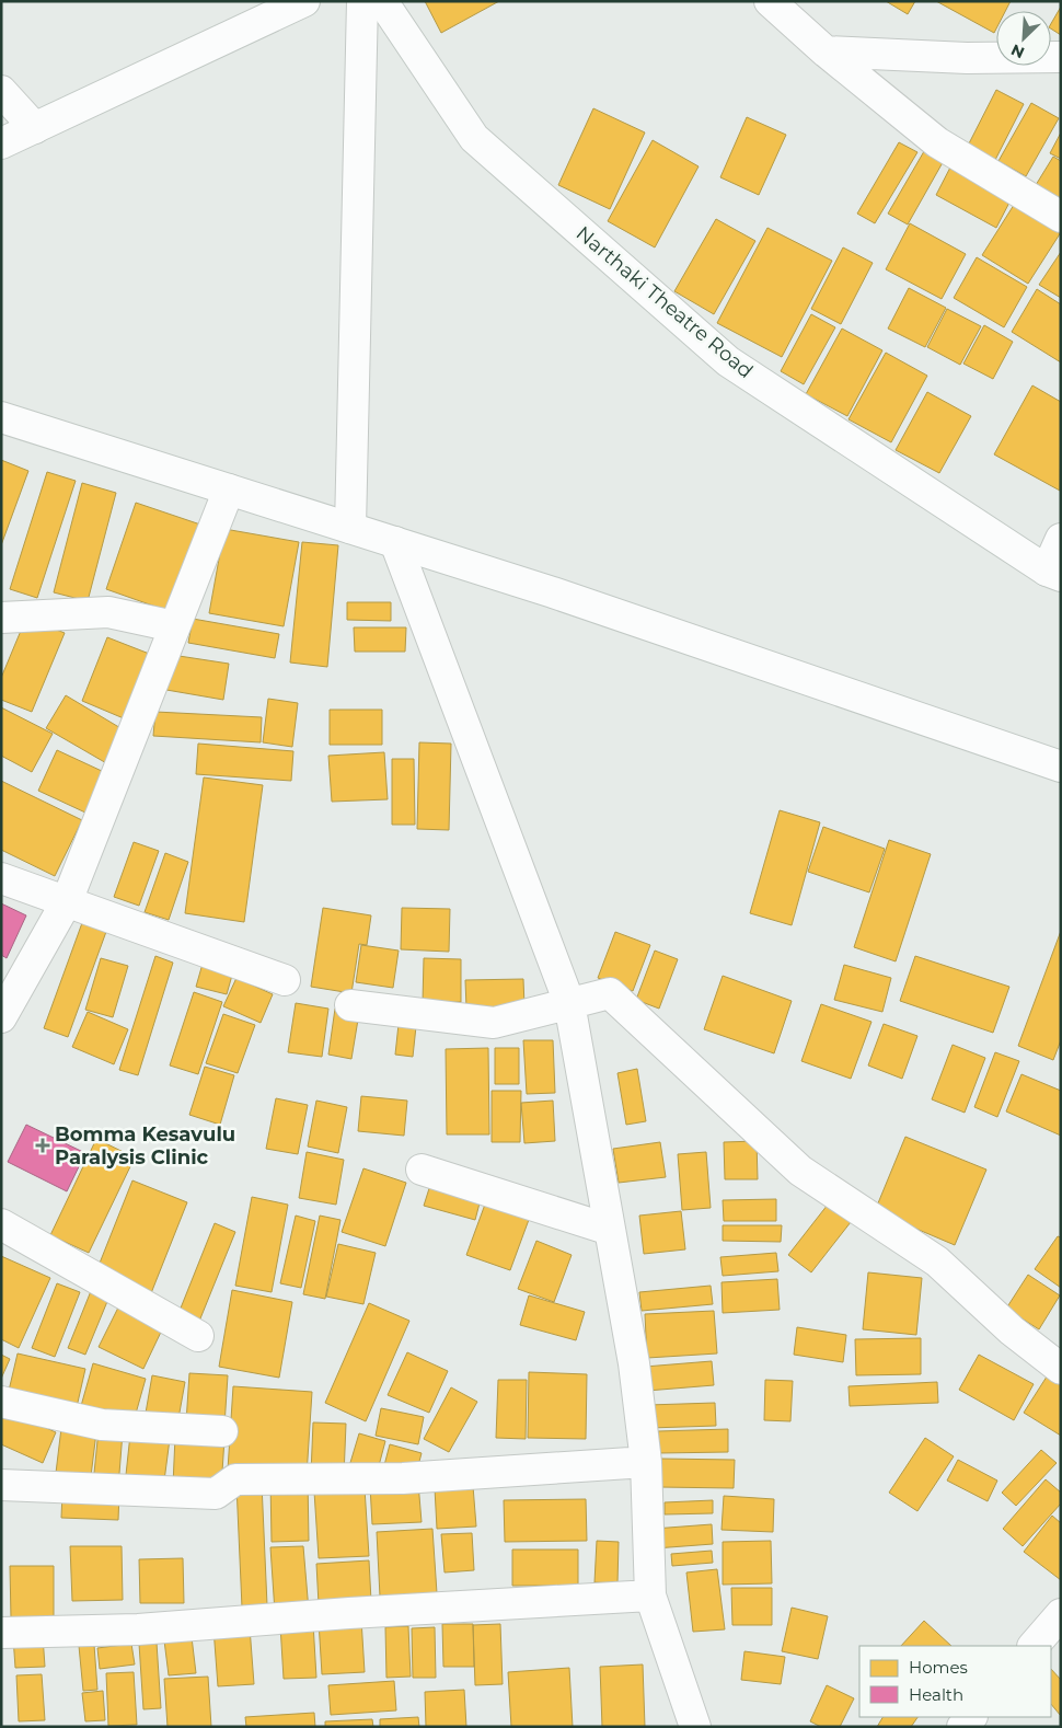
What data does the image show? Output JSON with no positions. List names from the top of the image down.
{
  "streets": {
    "street": ["Narthaki Theatre Road"]
  },
  "places": {
    "health": ["Bomma Kesavulu Paralysis Clinic"]
  },
  "legend": ["Homes", "Health"],
  "north": "bottom left"
}
